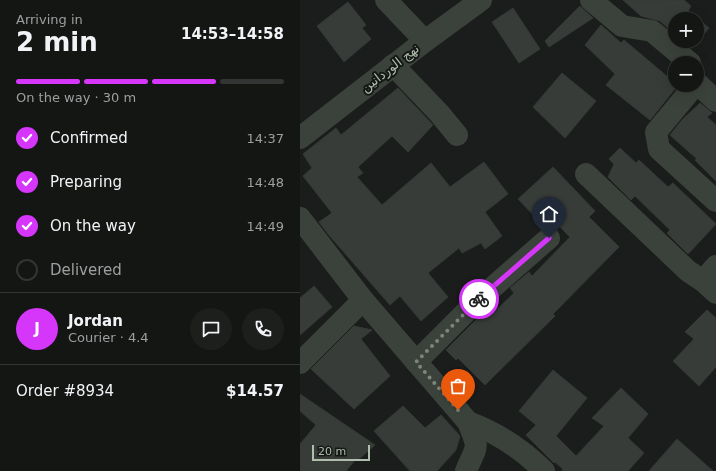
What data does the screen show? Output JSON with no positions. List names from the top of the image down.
{
  "streets": {
    "street": ["نهج الوردانين"]
  },
  "scale_bar": "20 m",
  "page": {
    "heading": ["2 min", "Arriving in", "14:53–14:58"],
    "panel": [
      "Jordan",
      "Courier · 4.4",
      "Order #8934",
      "$14.57"
    ],
    "map_buttons": ["+", "−"],
    "bar": "On the way · 30 m",
    "list": [
      ["Confirmed", "14:37"],
      ["Preparing", "14:48"],
      ["On the way", "14:49"],
      "Delivered"
    ],
    "round": "J",
    "scale": "20 m"
  }
}
